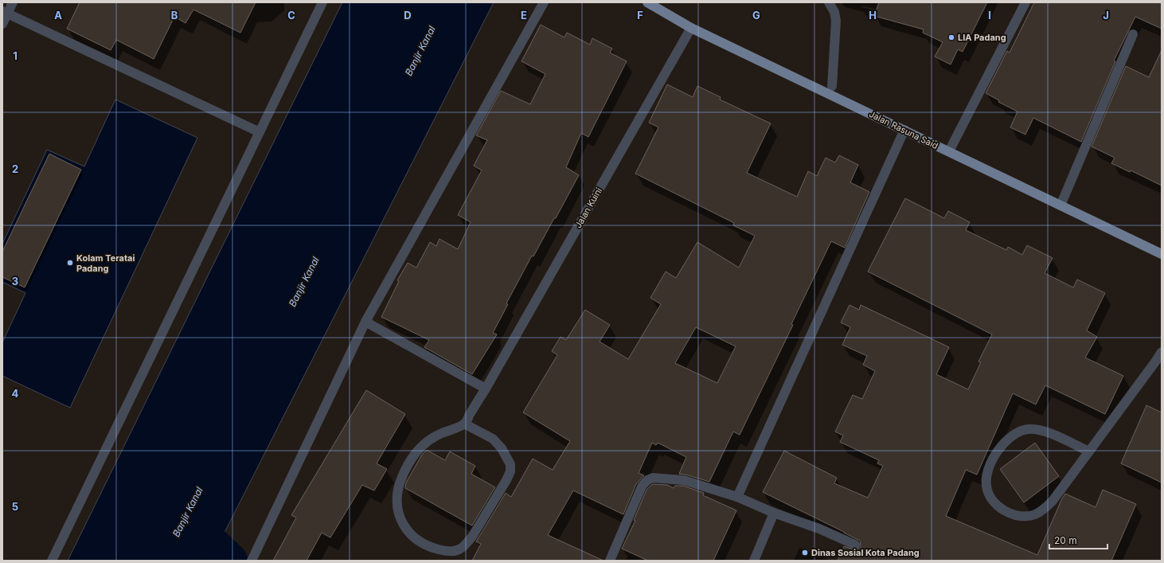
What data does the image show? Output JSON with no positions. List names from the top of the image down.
{
  "streets": {
    "main road": ["Jalan Rasuna Said"],
    "street": ["Jalan Kuini"]
  },
  "crossings": [
    ["Jalan Rasuna Said", "Jalan Kuini"]
  ],
  "water": ["Banjir Kanal"],
  "places": ["LIA Padang", "Kolam Teratai Padang", "Dinas Sosial Kota Padang"],
  "scale_bar": "20 m",
  "grid": {
    "columns": [
      "A",
      "B",
      "C",
      "D",
      "E",
      "F",
      "G",
      "H",
      "I",
      "J"
    ],
    "rows": [
      "1",
      "2",
      "3",
      "4",
      "5"
    ]
  }
}
